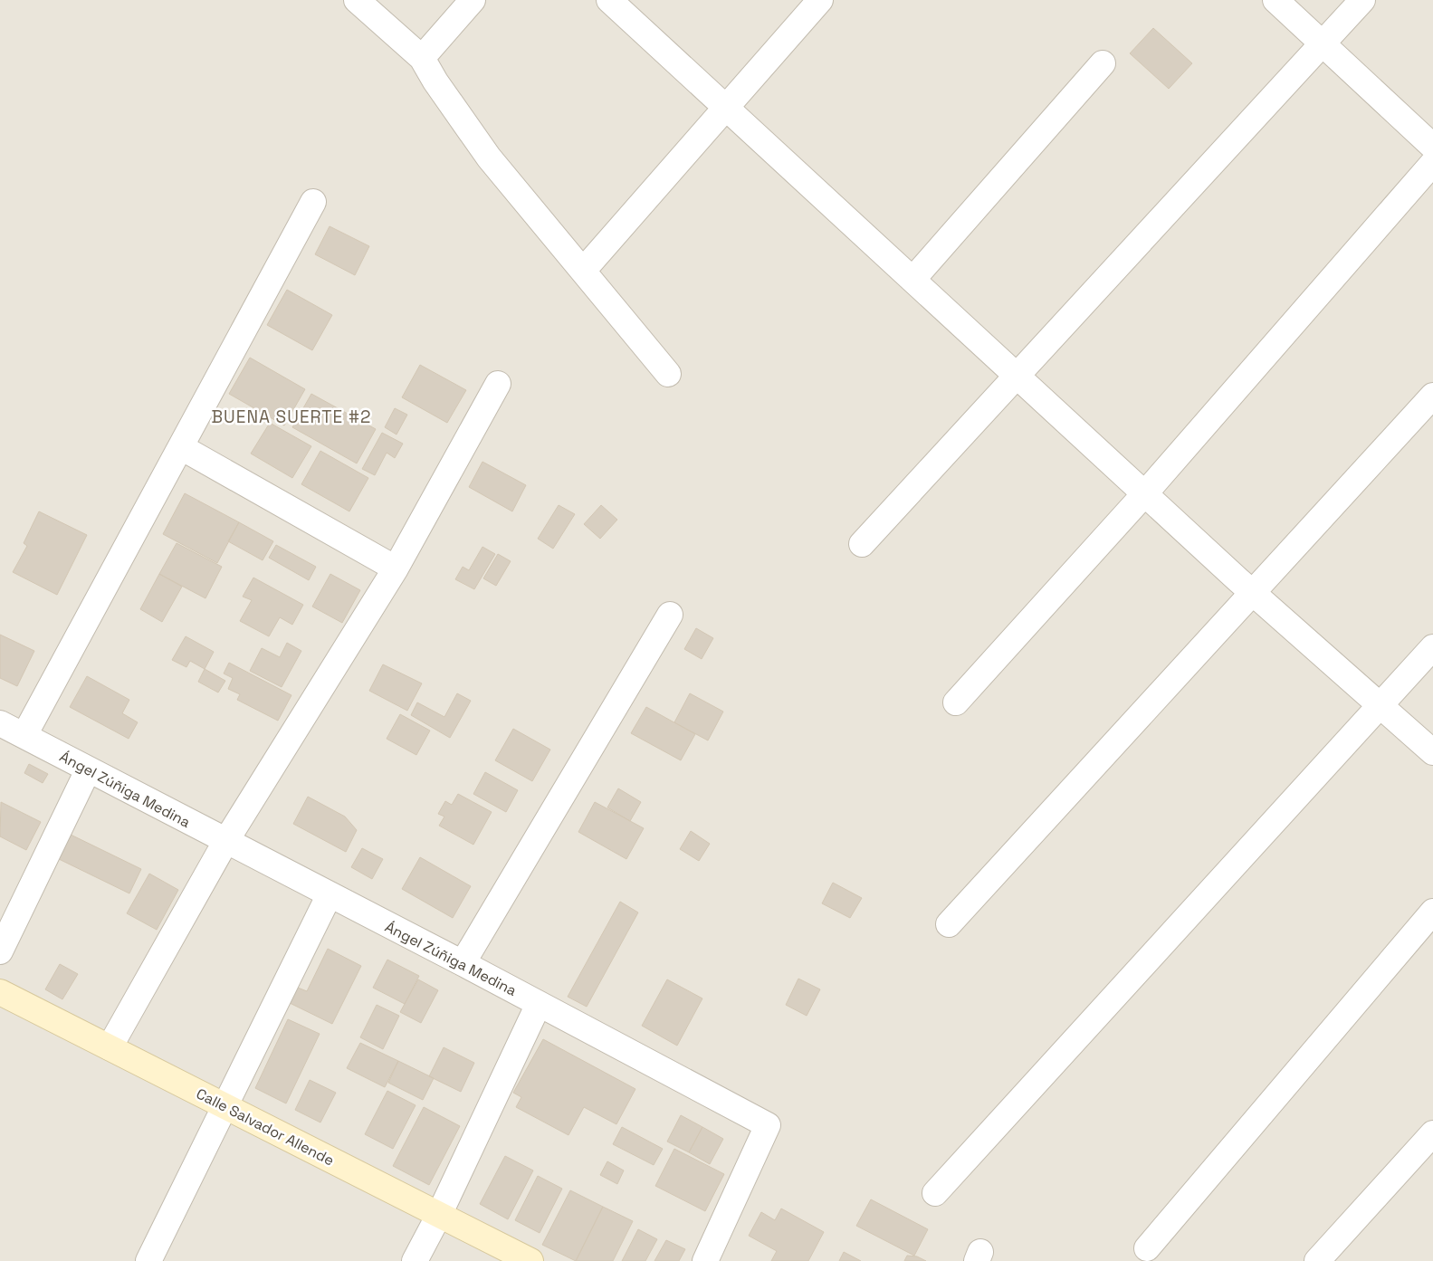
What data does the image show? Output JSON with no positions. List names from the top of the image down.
{
  "streets": {
    "street": ["Ángel Zúñiga Medina", "Calle Salvador Allende"]
  },
  "districts": ["BUENA SUERTE #2"]
}
